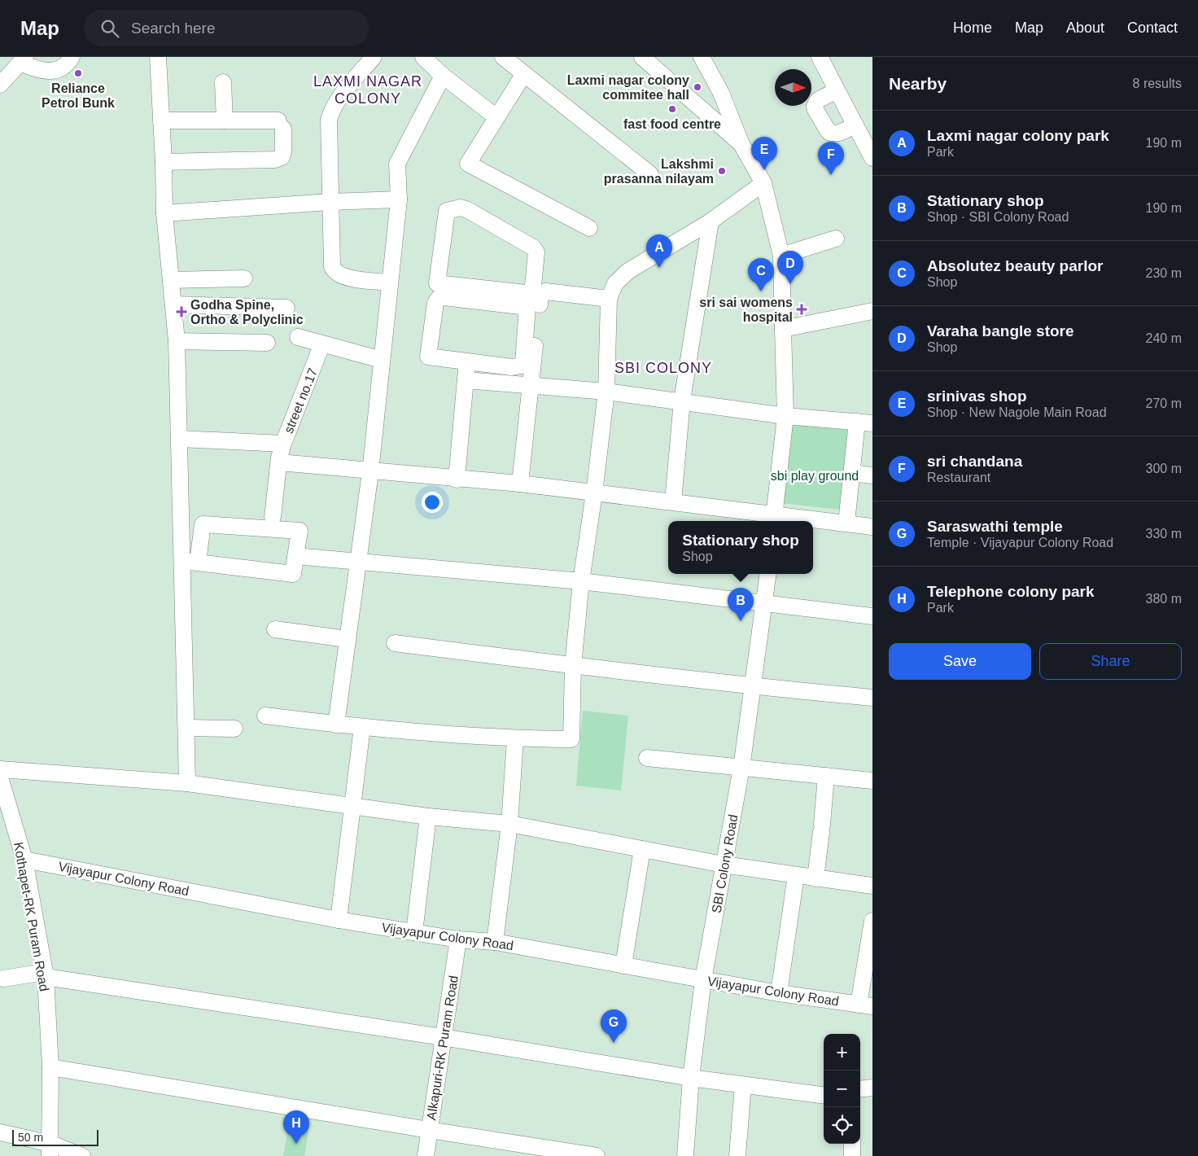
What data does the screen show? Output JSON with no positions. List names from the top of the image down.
{
  "streets": {
    "street": [
      "street no.17",
      "SBI Colony Road",
      "Vijayapur Colony Road",
      "Kothapet-RK Puram Road",
      "Alkapuri-RK Puram Road"
    ]
  },
  "crossings": [
    ["SBI Colony Road", "Vijayapur Colony Road"],
    ["Vijayapur Colony Road", "Kothapet-RK Puram Road"],
    ["Vijayapur Colony Road", "Alkapuri-RK Puram Road"]
  ],
  "districts": ["LAXMI NAGAR COLONY", "SBI COLONY"],
  "parks": ["sbi play ground"],
  "places": {
    "other": [
      "Reliance Petrol Bunk",
      "Laxmi nagar colony commitee hall",
      "fast food centre",
      "Lakshmi prasanna nilayam"
    ],
    "health": ["sri sai womens hospital", "Godha Spine, Ortho & Polyclinic"]
  },
  "scale_bar": "50 m",
  "north": "right",
  "page": {
    "header": "Map",
    "search": "Search here",
    "nav": [
      "Home",
      "Map",
      "About",
      "Contact"
    ],
    "heading": ["Nearby", "8 results"],
    "list": [
      {
        "mark": "A",
        "name": "Laxmi nagar colony park",
        "note": "Park",
        "value": "190 m"
      },
      {
        "mark": "B",
        "name": "Stationary shop",
        "note": "Shop · SBI Colony Road",
        "value": "190 m"
      },
      {
        "mark": "C",
        "name": "Absolutez beauty parlor",
        "note": "Shop",
        "value": "230 m"
      },
      {
        "mark": "D",
        "name": "Varaha bangle store",
        "note": "Shop",
        "value": "240 m"
      },
      {
        "mark": "E",
        "name": "srinivas shop",
        "note": "Shop · New Nagole Main Road",
        "value": "270 m"
      },
      {
        "mark": "F",
        "name": "sri chandana",
        "note": "Restaurant",
        "value": "300 m"
      },
      {
        "mark": "G",
        "name": "Saraswathi temple",
        "note": "Temple · Vijayapur Colony Road",
        "value": "330 m"
      },
      {
        "mark": "H",
        "name": "Telephone colony park",
        "note": "Park",
        "value": "380 m"
      }
    ],
    "pins": [
      "E",
      "F",
      "A",
      "D",
      "C",
      "B",
      "G",
      "H"
    ],
    "popup": ["Stationary shop", "Shop"],
    "buttons": ["Save", "Share"],
    "map_buttons": ["+", "−"],
    "scale": "50 m"
  }
}
